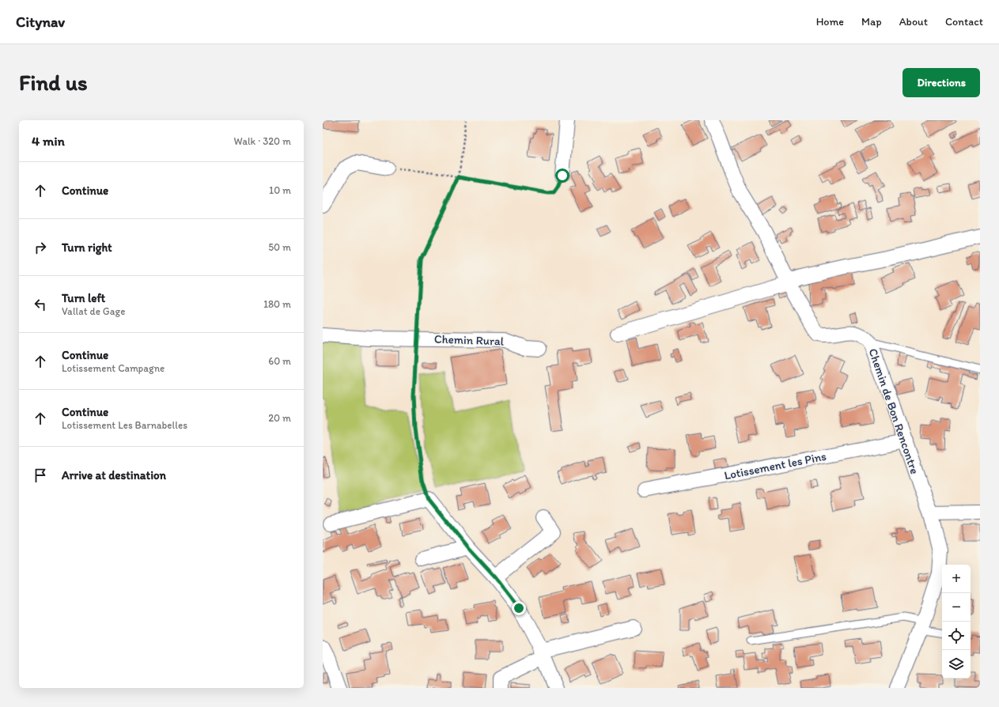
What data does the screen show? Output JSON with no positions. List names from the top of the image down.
{
  "streets": {
    "street": ["Chemin Rural", "Chemin de Bon Rencontre", "Lotissement les Pins"]
  },
  "crossings": [
    ["Chemin de Bon Rencontre", "Lotissement les Pins"]
  ],
  "page": {
    "header": "Citynav",
    "nav": [
      "Home",
      "Map",
      "About",
      "Contact"
    ],
    "buttons": "Directions",
    "title": "Find us",
    "heading": ["4 min", "Walk · 320 m"],
    "list": [
      ["Continue", "10 m"],
      ["Turn right", "50 m"],
      ["Turn left", "Vallat de Gage", "180 m"],
      ["Continue", "Lotissement Campagne", "60 m"],
      ["Continue", "Lotissement Les Barnabelles", "20 m"],
      "Arrive at destination"
    ],
    "map_buttons": ["+", "−"]
  }
}
